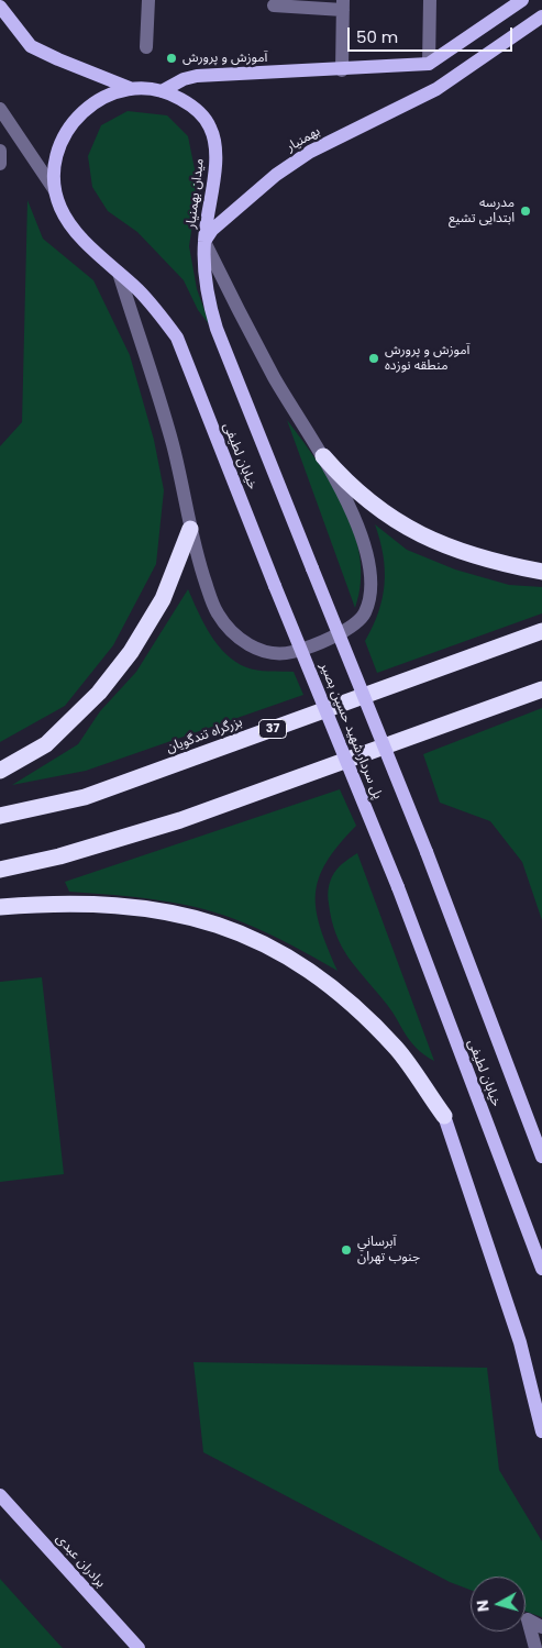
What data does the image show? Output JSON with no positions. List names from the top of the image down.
{
  "streets": {
    "highway": ["37", "بزرگراه تندگویان"],
    "main road": [
      "بهمنیار",
      "میدان بهمنیار",
      "خیابان لطیفی",
      "پل سردار شهید حسین بصیر",
      "برادران عبدی"
    ]
  },
  "crossings": [
    ["بهمنیار", "میدان بهمنیار"],
    ["میدان بهمنیار", "خیابان لطیفی"],
    ["خیابان لطیفی", "پل سردار شهید حسین بصیر"]
  ],
  "places": [
    "آموزش و پرورش",
    "مدرسه ابتدایی تشیع",
    "آموزش و پرورش منطقه نوزده",
    "آبرساني جنوب تهران"
  ],
  "scale_bar": "50 m",
  "north": "left"
}
